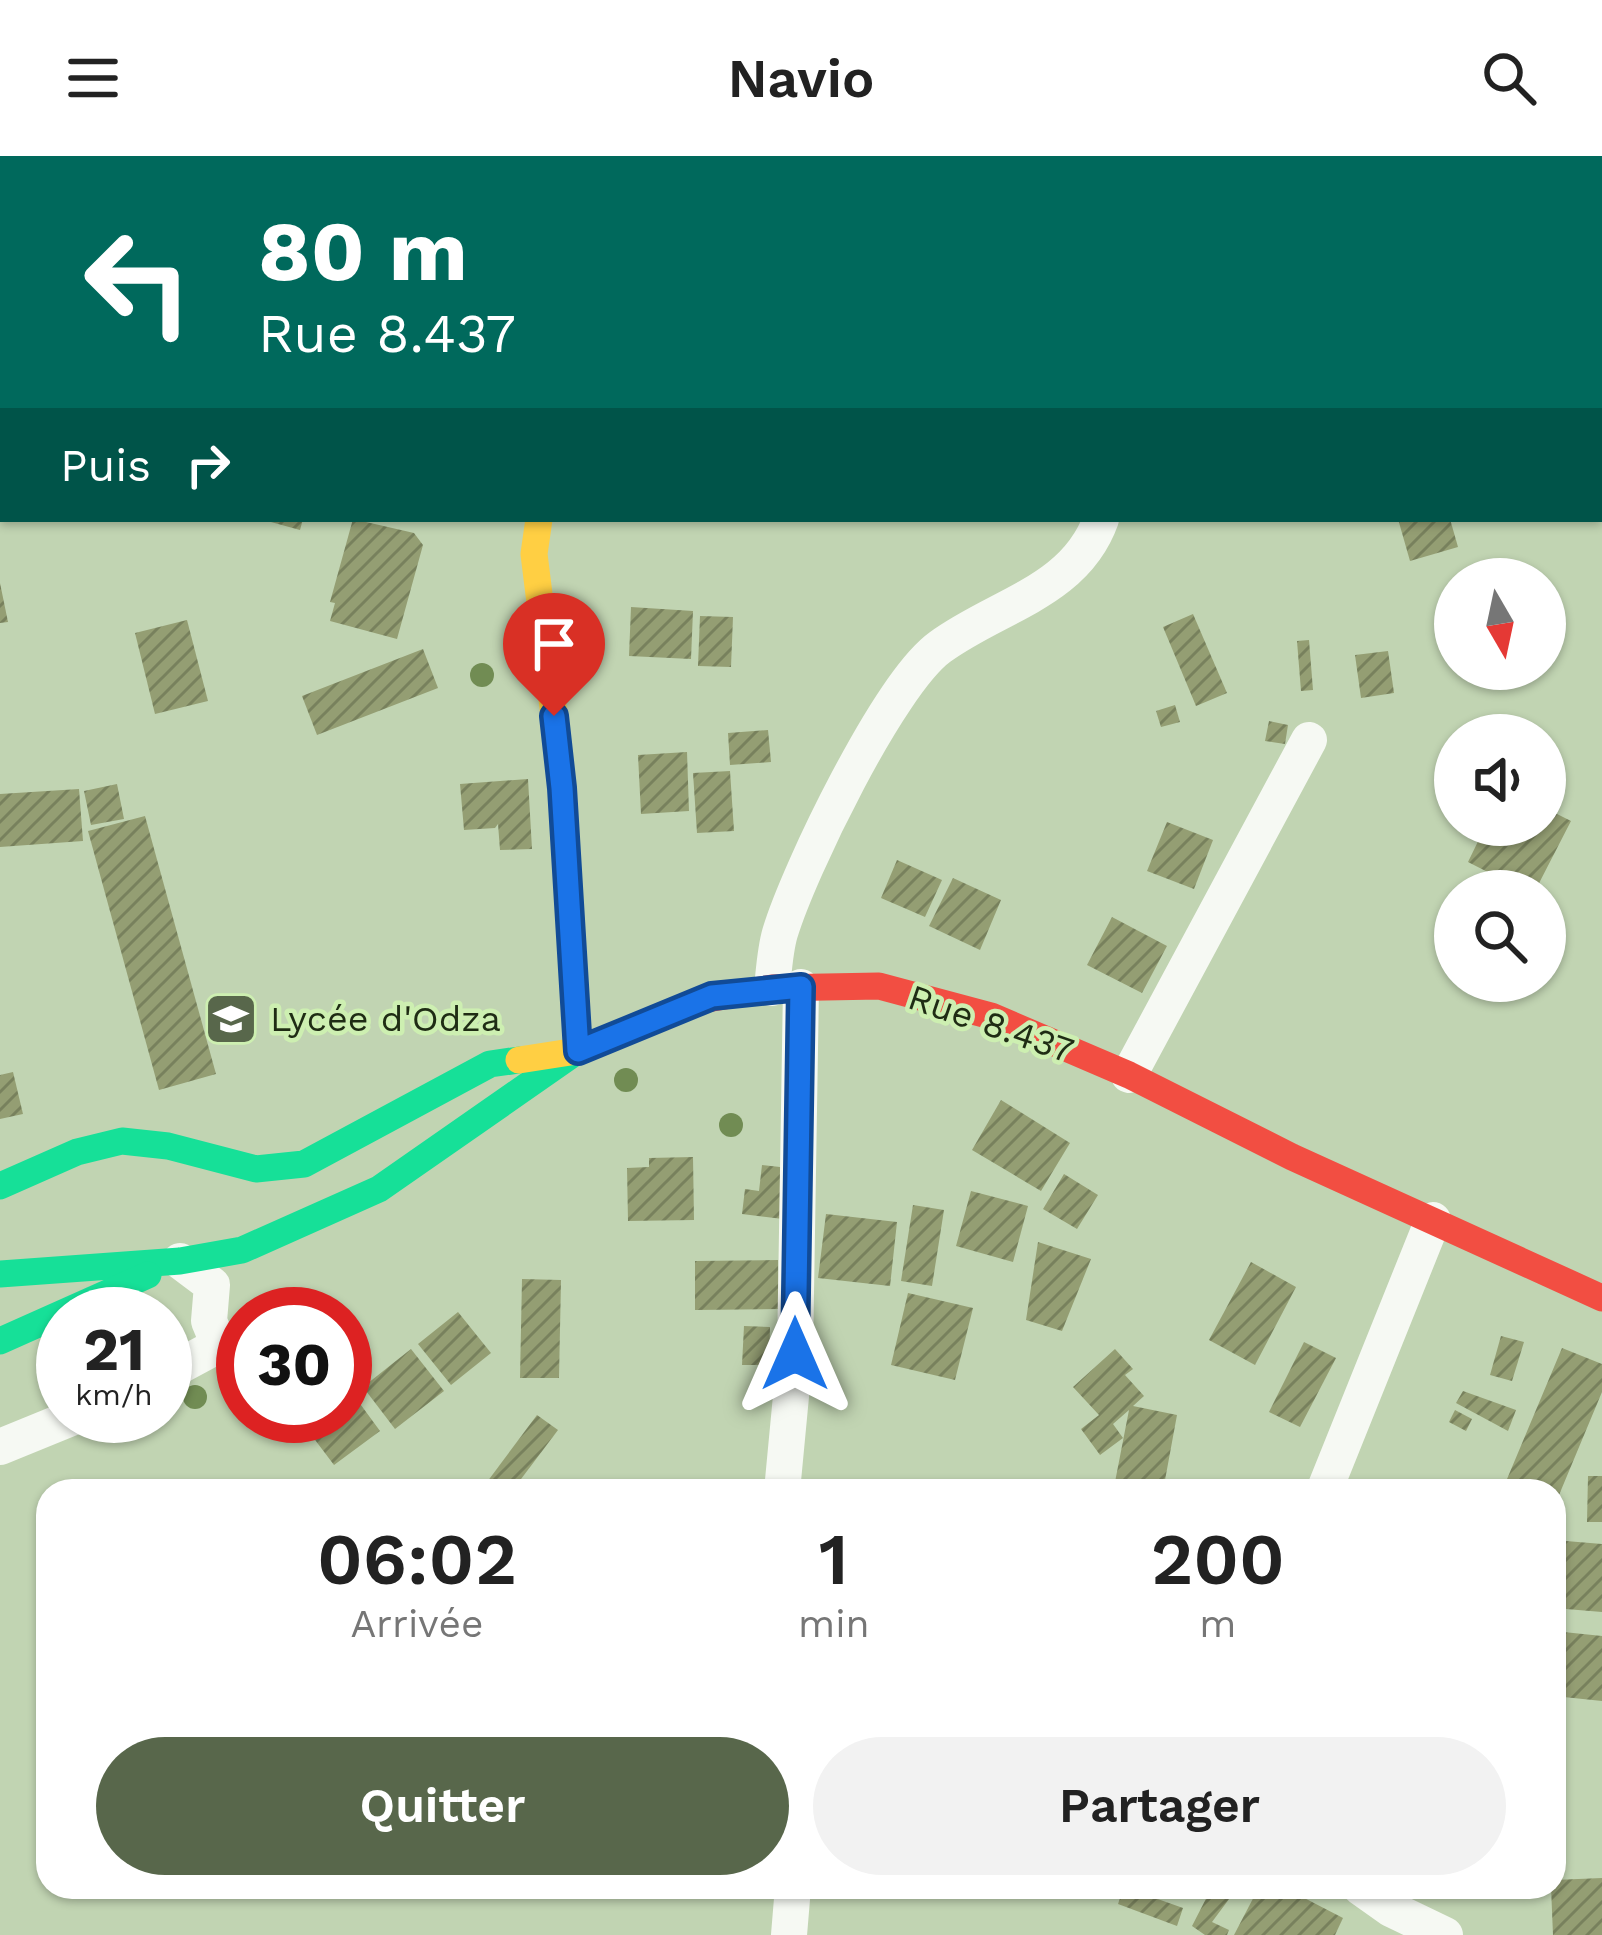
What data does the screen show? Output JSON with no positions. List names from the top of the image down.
{
  "streets": {
    "main road": ["Rue 8.437"]
  },
  "places": {
    "school or university": ["Lycée d'Odza"]
  },
  "north": "bottom",
  "page": {
    "header": "Navio",
    "turn": ["80 m", "Rue 8.437"],
    "then": "Puis",
    "speed": "21 km/h",
    "limit": "30",
    "eta": [
      "06:02",
      "Arrivée",
      "1",
      "min",
      "200",
      "m"
    ],
    "buttons": ["Quitter", "Partager"]
  }
}
